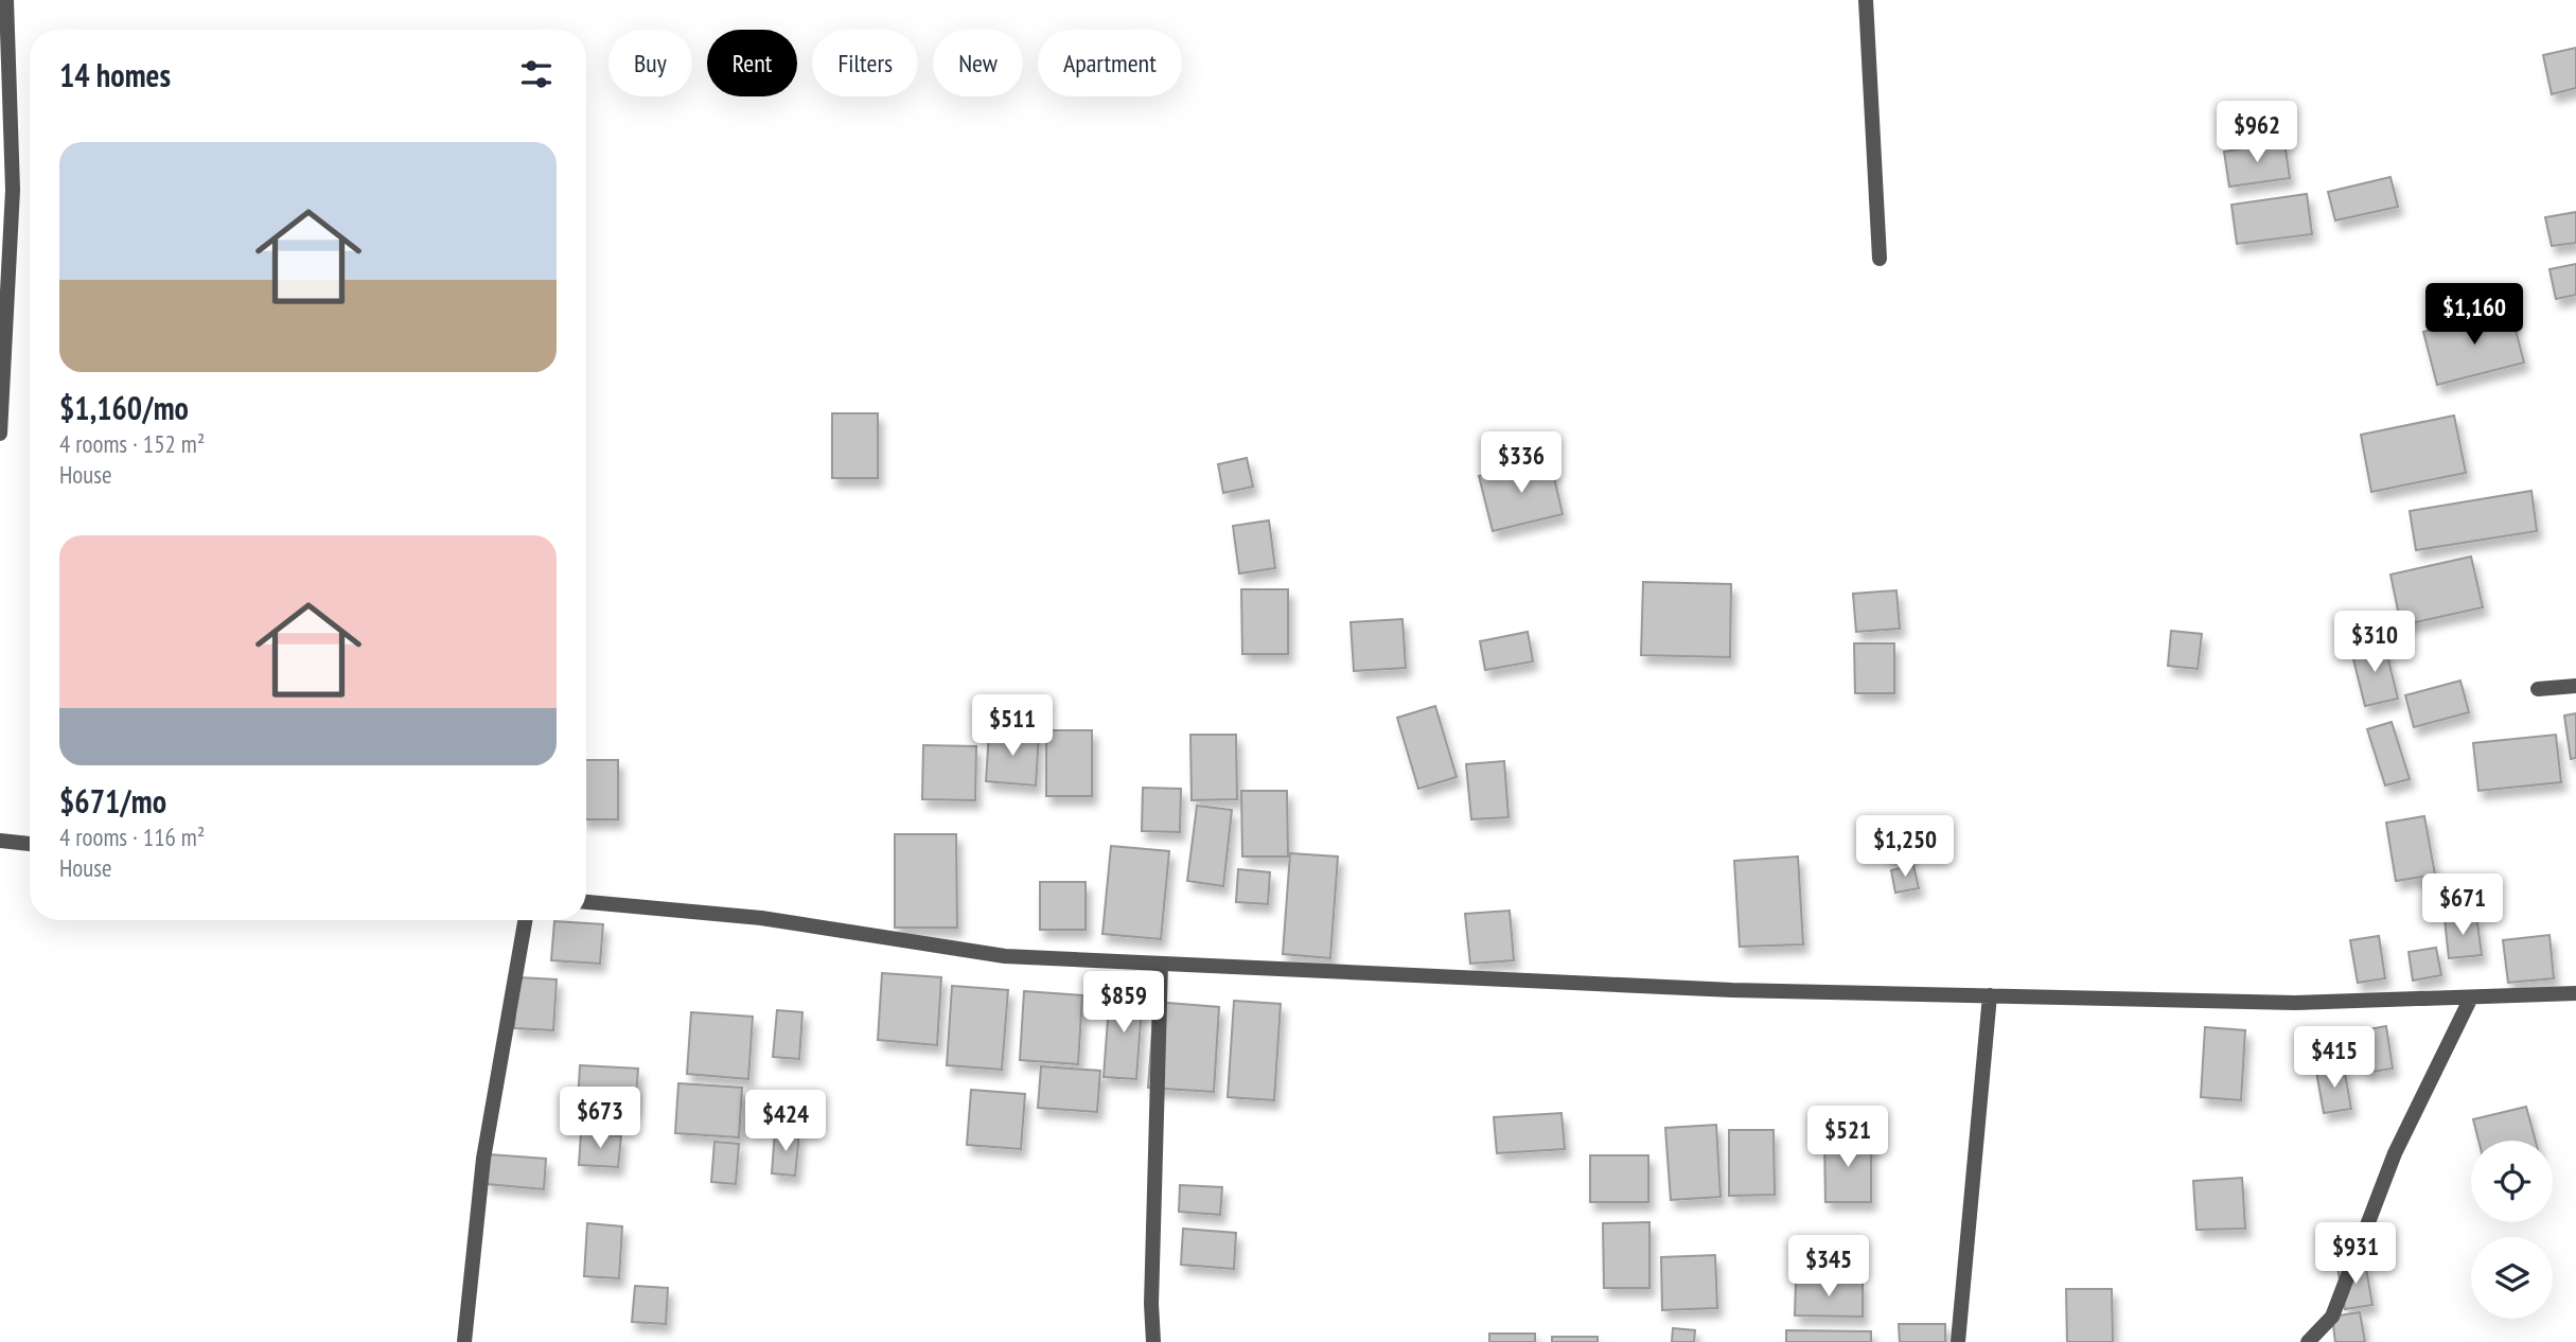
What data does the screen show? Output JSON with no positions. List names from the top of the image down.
{
  "page": {
    "chip": [
      "Buy",
      "Rent",
      "Filters",
      "New",
      "Apartment"
    ],
    "heading": "14 homes",
    "price": [
      "$962",
      "$1,160",
      "$336",
      "$310",
      "$511",
      "$1,250",
      "$671",
      "$859",
      "$415",
      "$673",
      "$424",
      "$521",
      "$931",
      "$345"
    ],
    "list": [
      {
        "name": "$1,160/mo",
        "note": "4 rooms · 152 m² · House"
      },
      {
        "name": "$671/mo",
        "note": "4 rooms · 116 m² · House"
      }
    ]
  }
}
